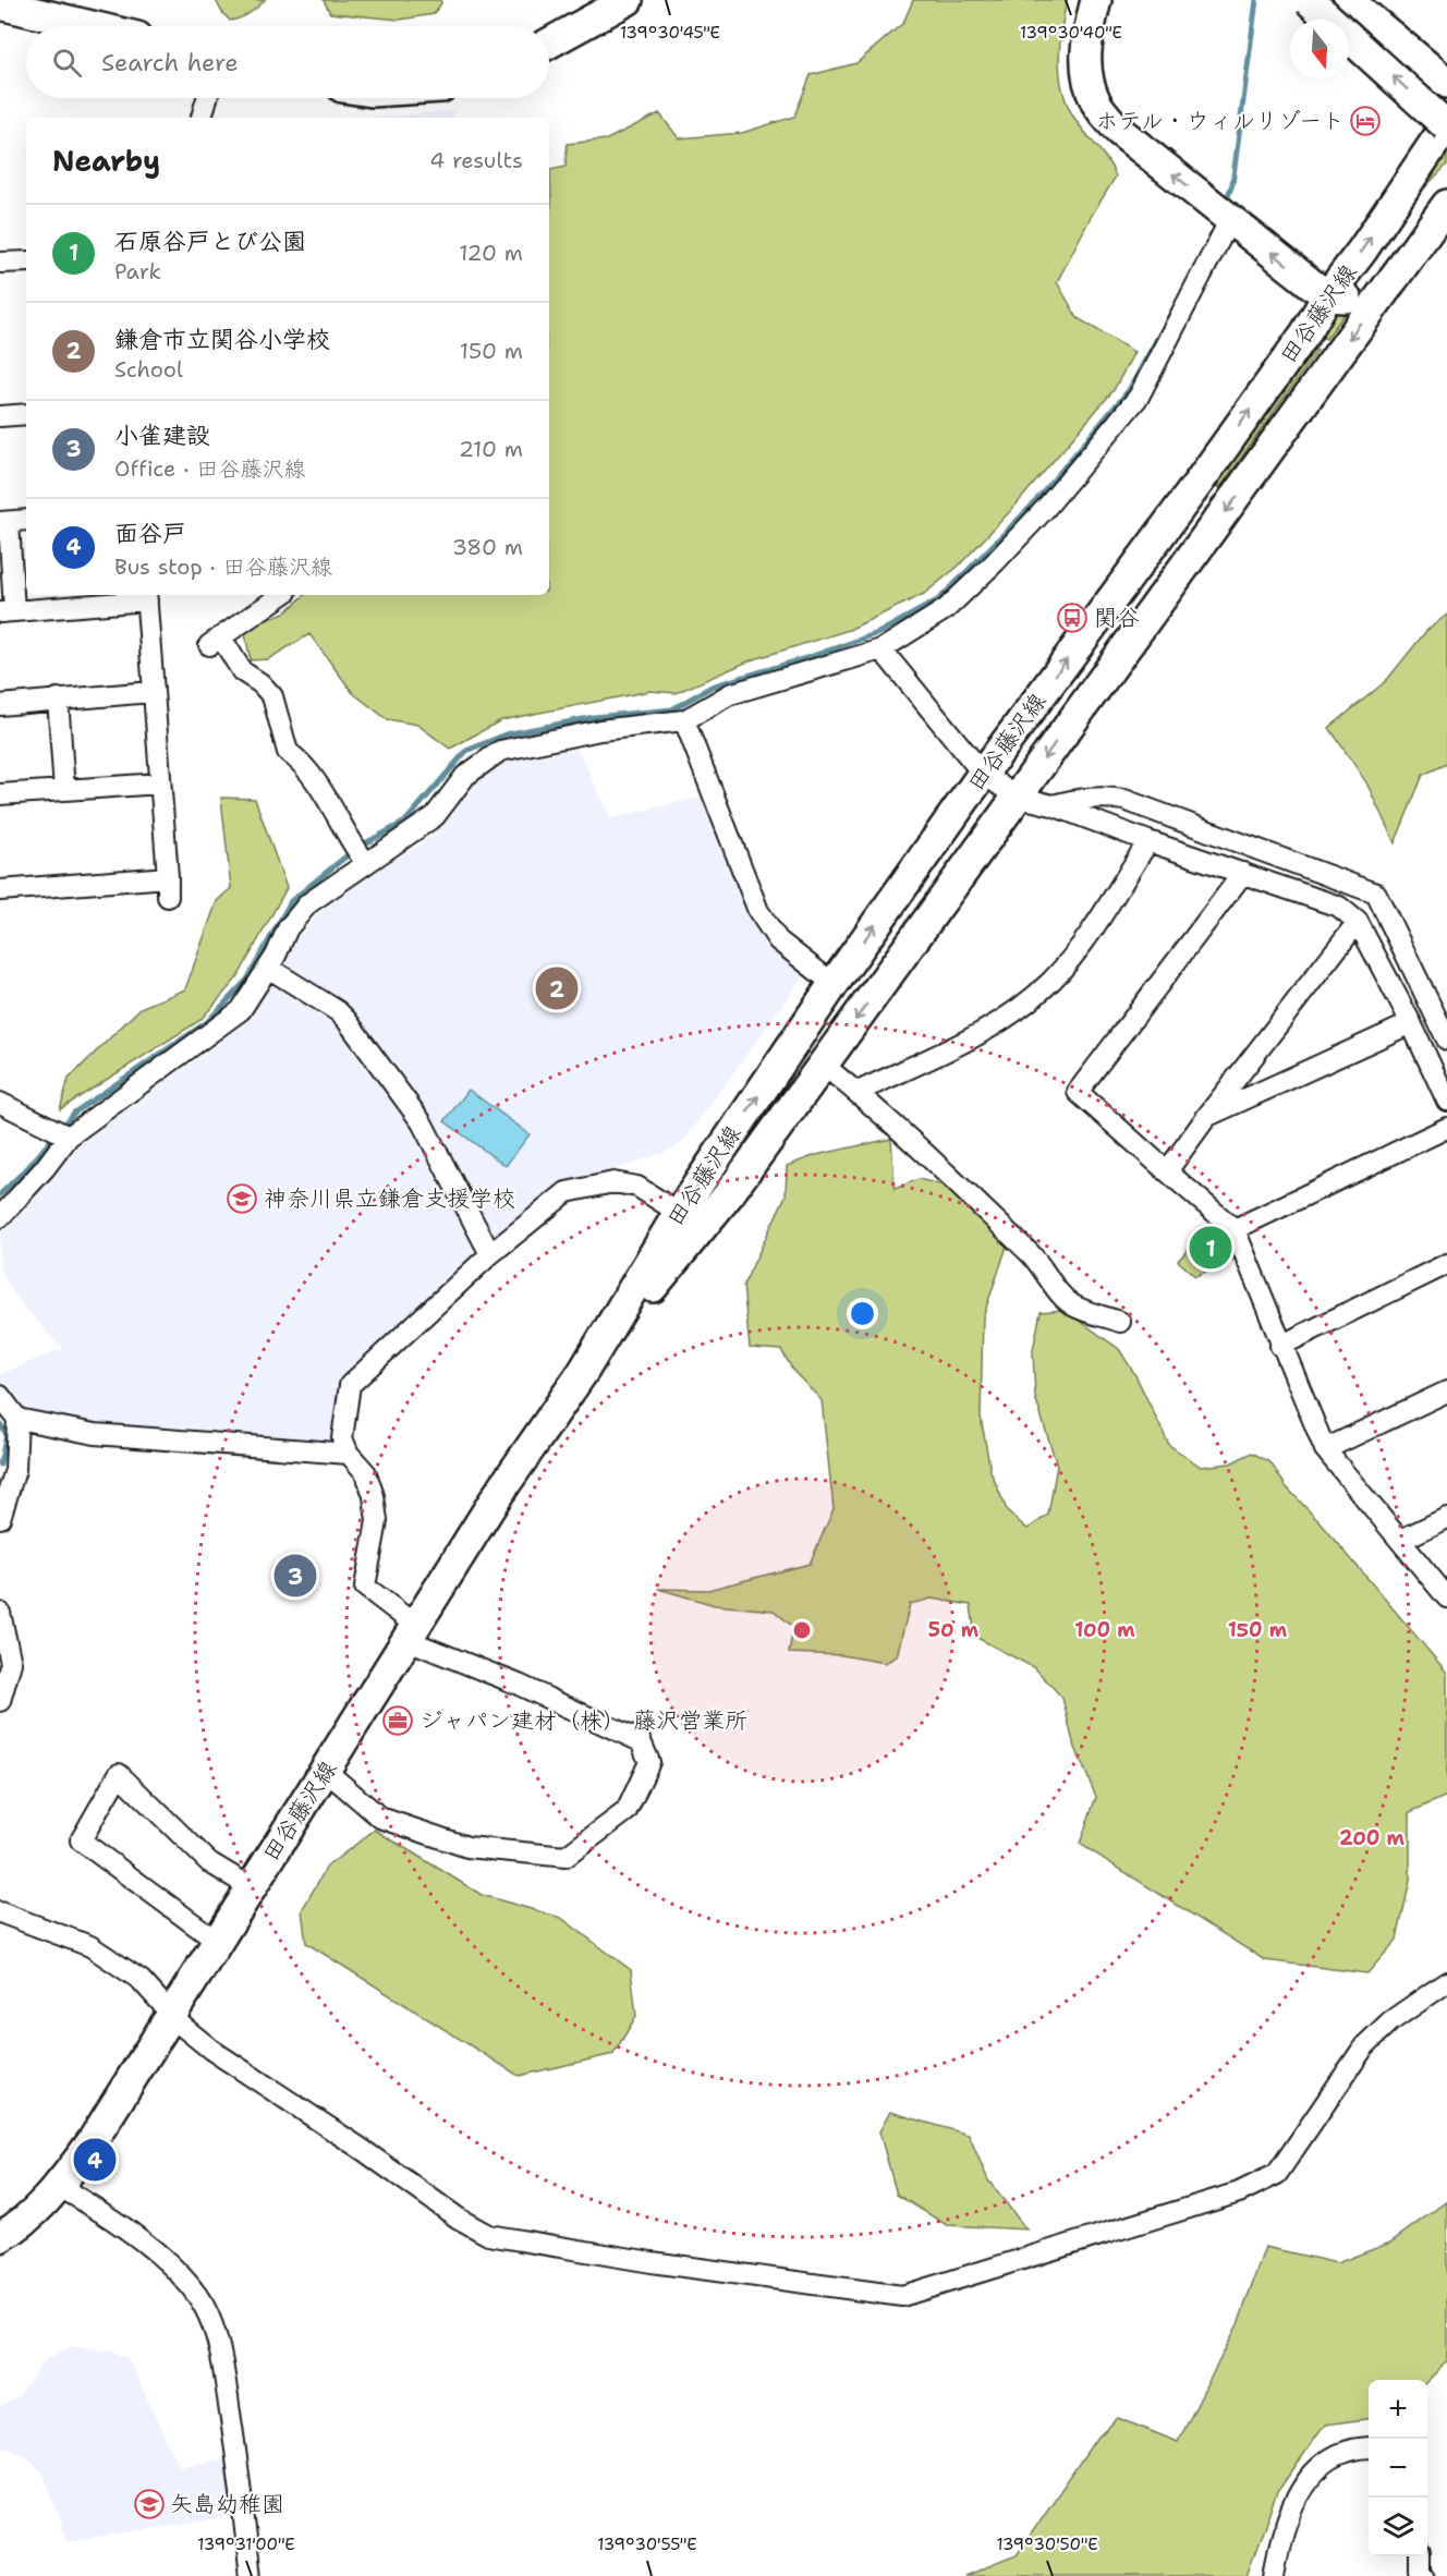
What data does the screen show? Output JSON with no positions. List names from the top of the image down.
{
  "streets": {
    "main road": ["田谷藤沢線"]
  },
  "places": {
    "hotel": ["ホテル・ウィルリゾート"],
    "bus stop": ["関谷"],
    "school or university": ["神奈川県立鎌倉支援学校", "矢島幼稚園"],
    "office": ["ジャパン建材（株） 藤沢営業所"]
  },
  "north": "bottom",
  "page": {
    "search": "Search here",
    "heading": ["Nearby", "4 results"],
    "list": [
      {
        "mark": "1",
        "name": "石原谷戸とび公園",
        "note": "Park",
        "value": "120 m"
      },
      {
        "mark": "2",
        "name": "鎌倉市立関谷小学校",
        "note": "School",
        "value": "150 m"
      },
      {
        "mark": "3",
        "name": "小雀建設",
        "note": "Office · 田谷藤沢線",
        "value": "210 m"
      },
      {
        "mark": "4",
        "name": "面谷戸",
        "note": "Bus stop · 田谷藤沢線",
        "value": "380 m"
      }
    ],
    "pins": [
      "2",
      "1",
      "3",
      "4"
    ],
    "map_buttons": ["+", "−"]
  },
  "coordinates": [
    "139°30'45\"E",
    "139°30'40\"E",
    "139°31'00\"E",
    "139°30'55\"E",
    "139°30'50\"E"
  ],
  "rings": [
    "50 m",
    "100 m",
    "150 m",
    "200 m"
  ]
}
